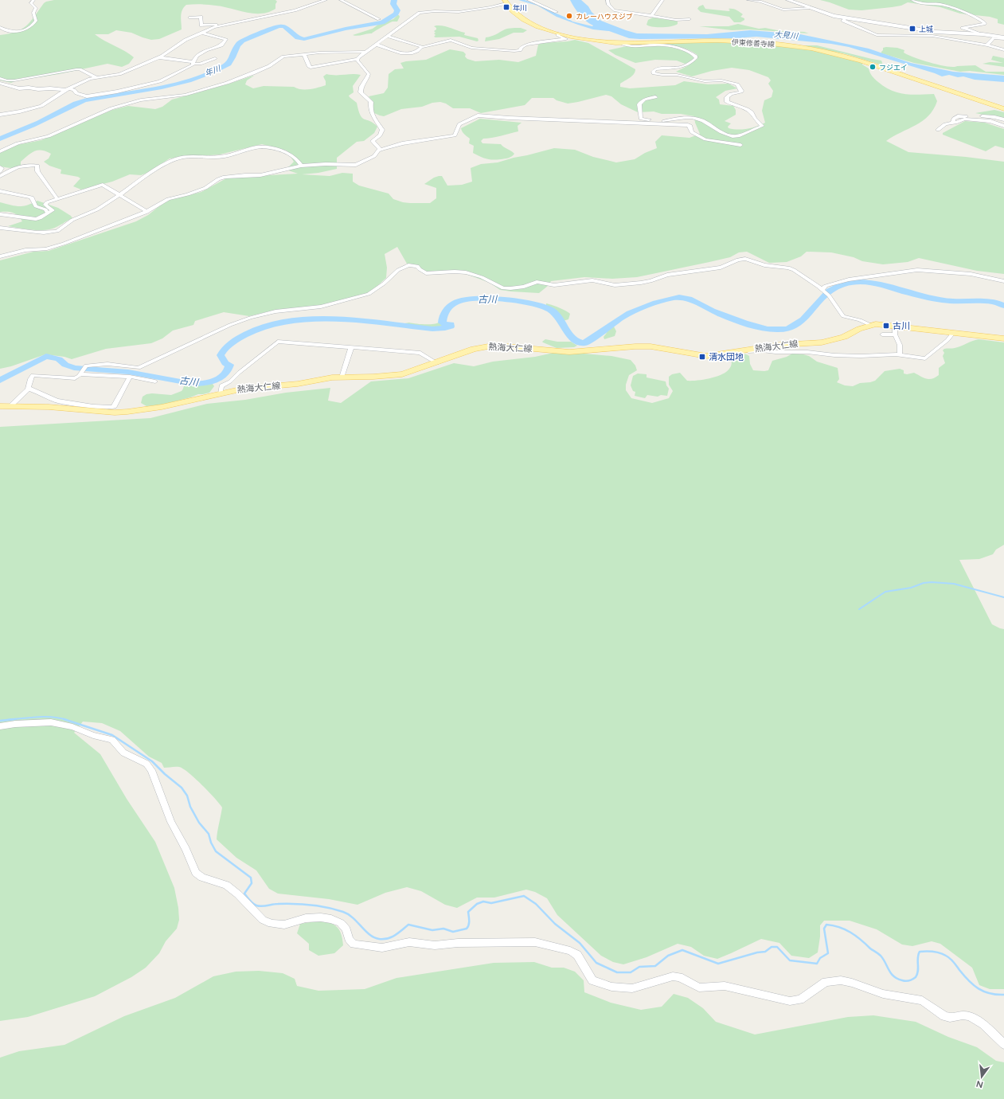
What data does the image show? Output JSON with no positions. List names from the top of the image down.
{
  "streets": {
    "main road": ["伊東修善寺線", "熱海大仁線"]
  },
  "water": ["大見川", "年川", "古川"],
  "places": {
    "transit": [
      "年川",
      "上城",
      "古川",
      "清水団地"
    ],
    "other": ["カレーハウスジブ", "フジエイ"]
  },
  "north": "bottom"
}
